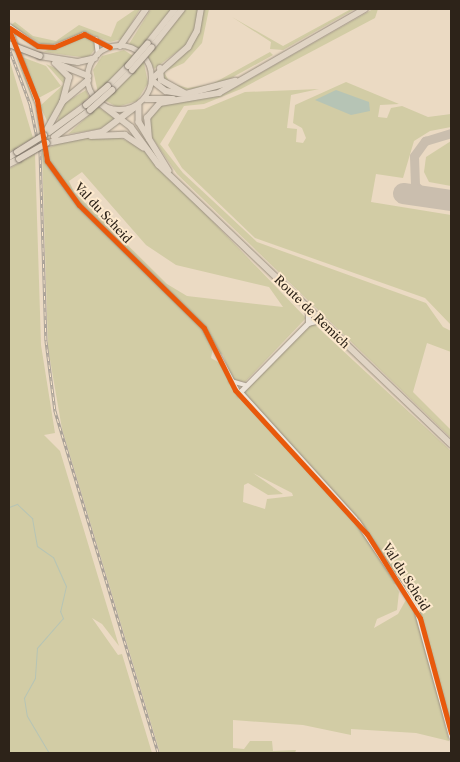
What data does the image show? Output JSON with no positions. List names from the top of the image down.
{
  "streets": {
    "main road": ["Val du Scheid", "Route de Remich"]
  }
}
